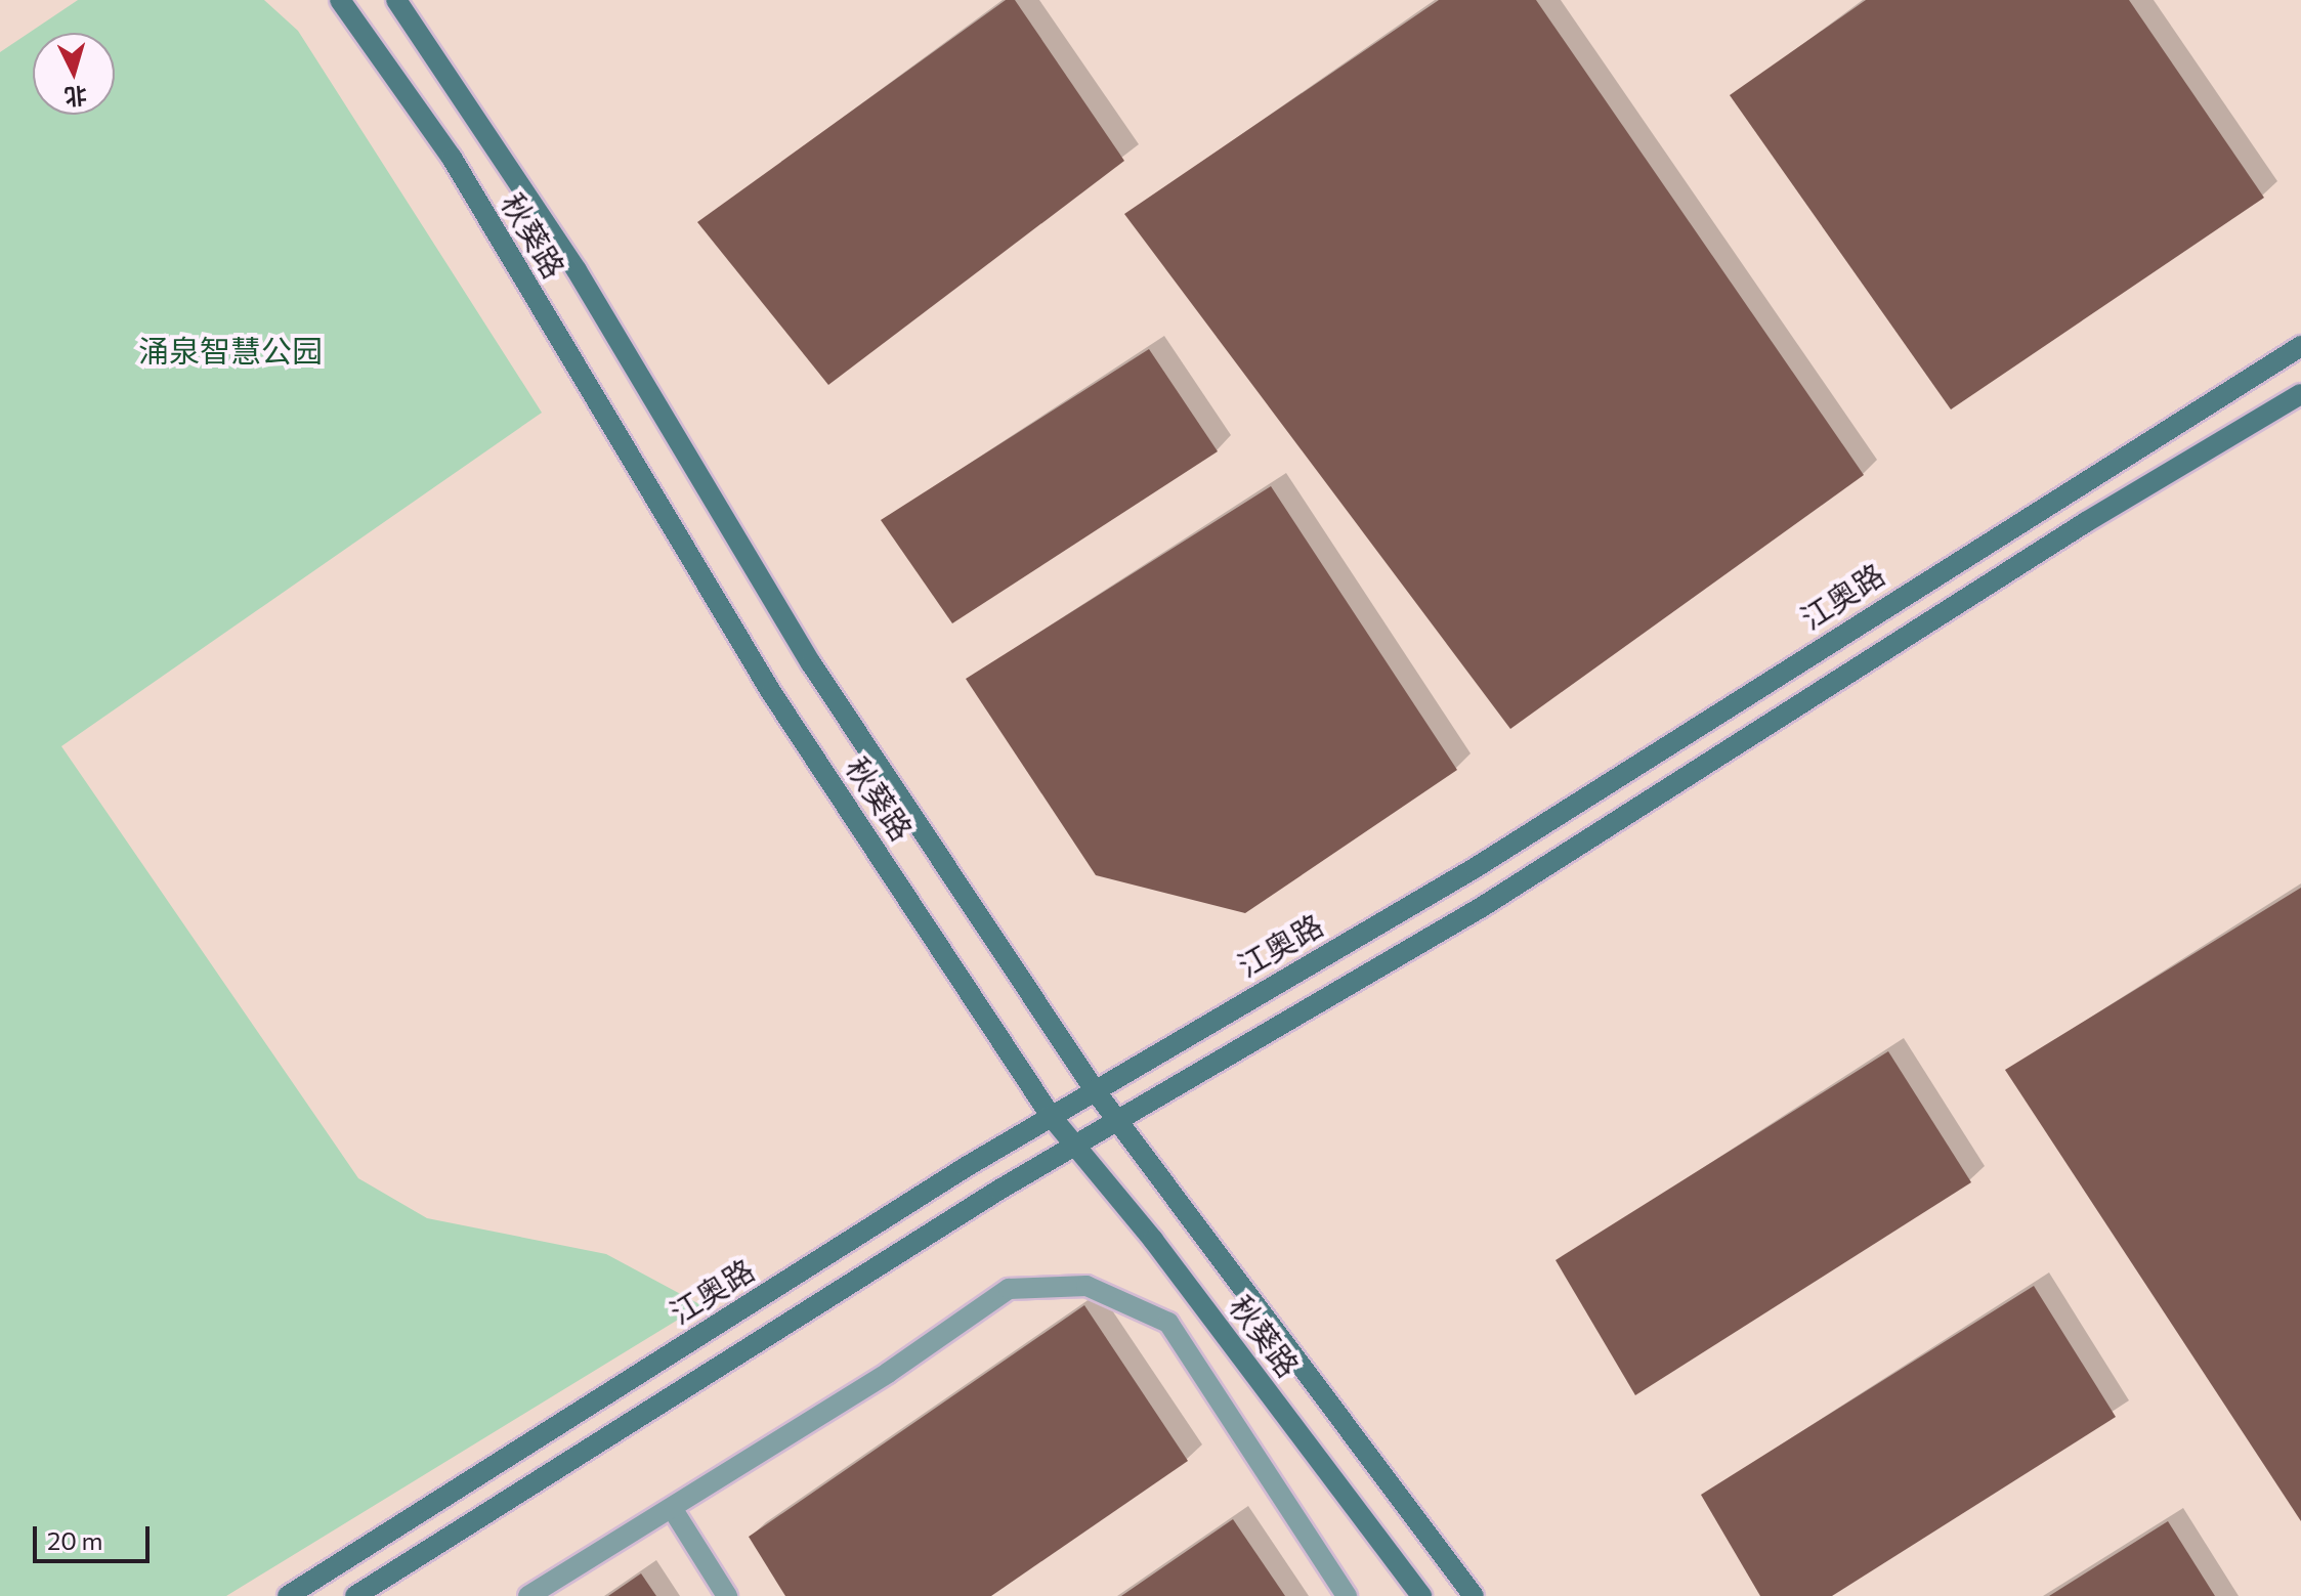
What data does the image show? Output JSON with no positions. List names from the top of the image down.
{
  "streets": {
    "street": ["秋葵路", "江奥路"]
  },
  "crossings": [
    ["秋葵路", "江奥路"]
  ],
  "parks": ["涌泉智慧公园"],
  "scale_bar": "20 m",
  "north": "bottom"
}
